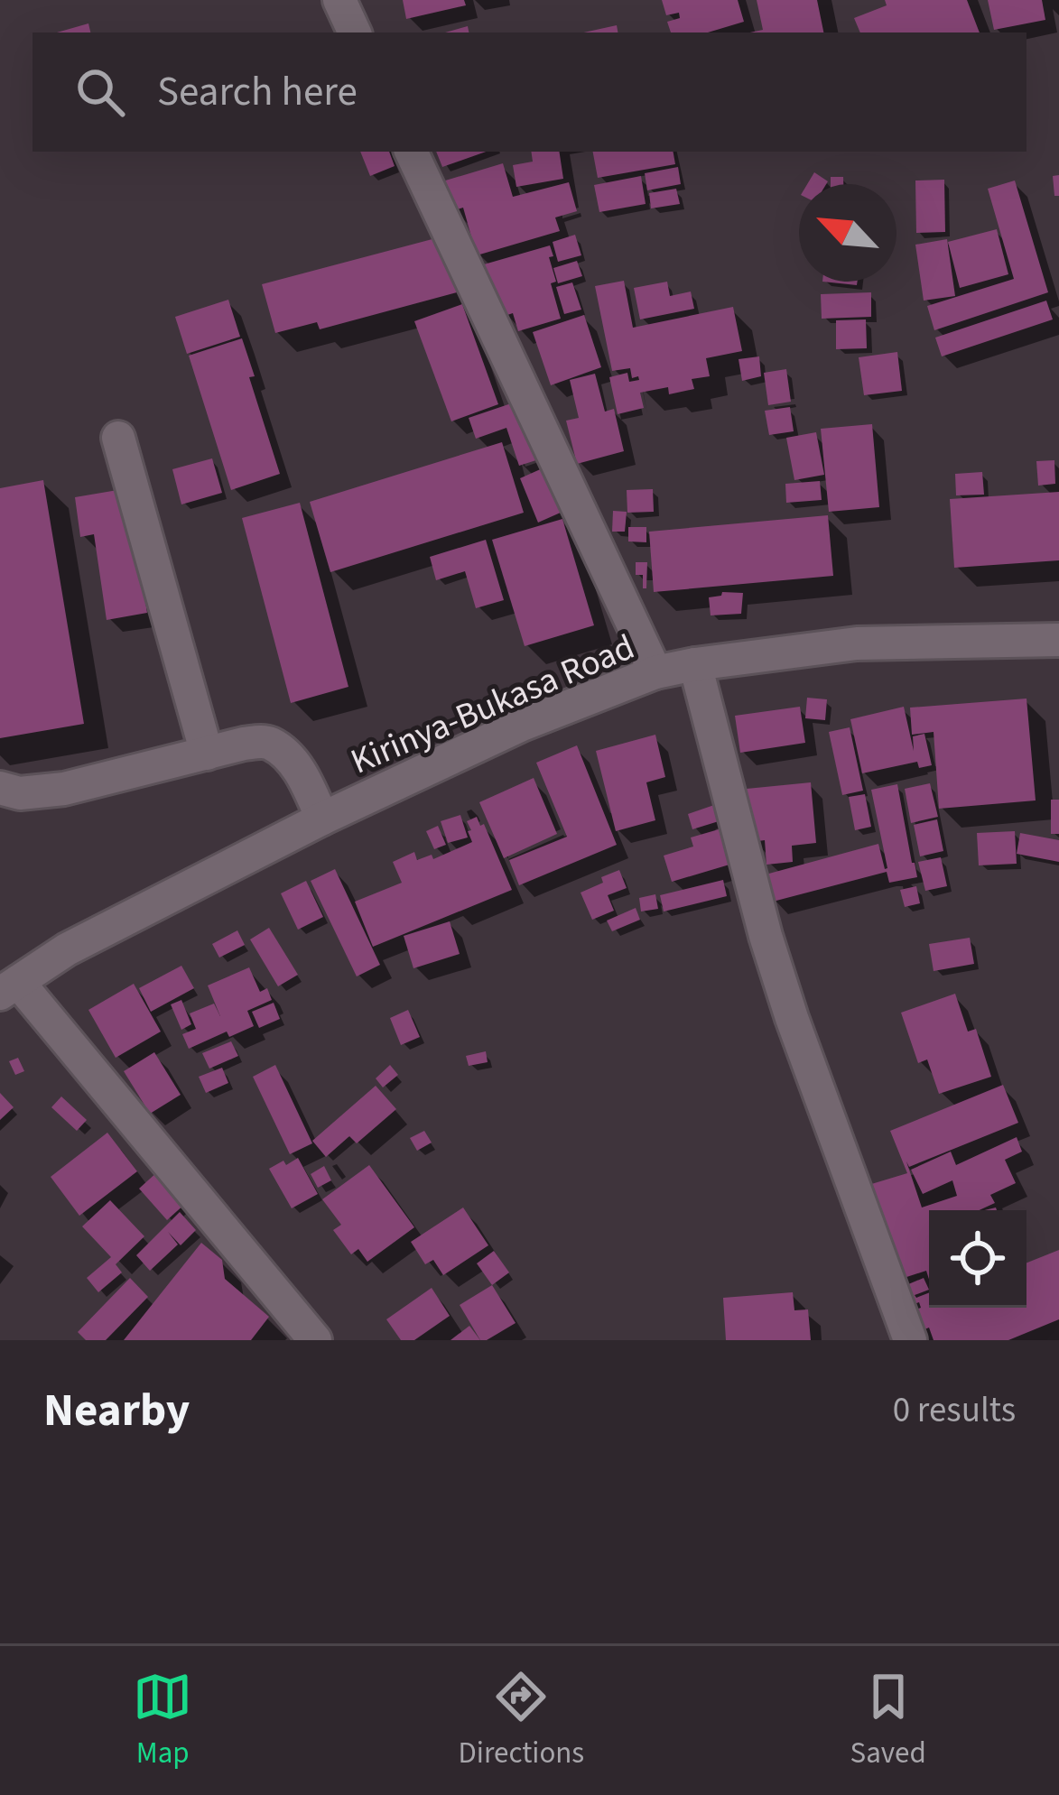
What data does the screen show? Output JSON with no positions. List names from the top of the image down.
{
  "streets": {
    "street": ["Kirinya-Bukasa Road"]
  },
  "north": "top left",
  "page": {
    "search": "Search here",
    "heading": ["Nearby", "0 results"],
    "nav": ["Map", "Directions", "Saved"]
  }
}
